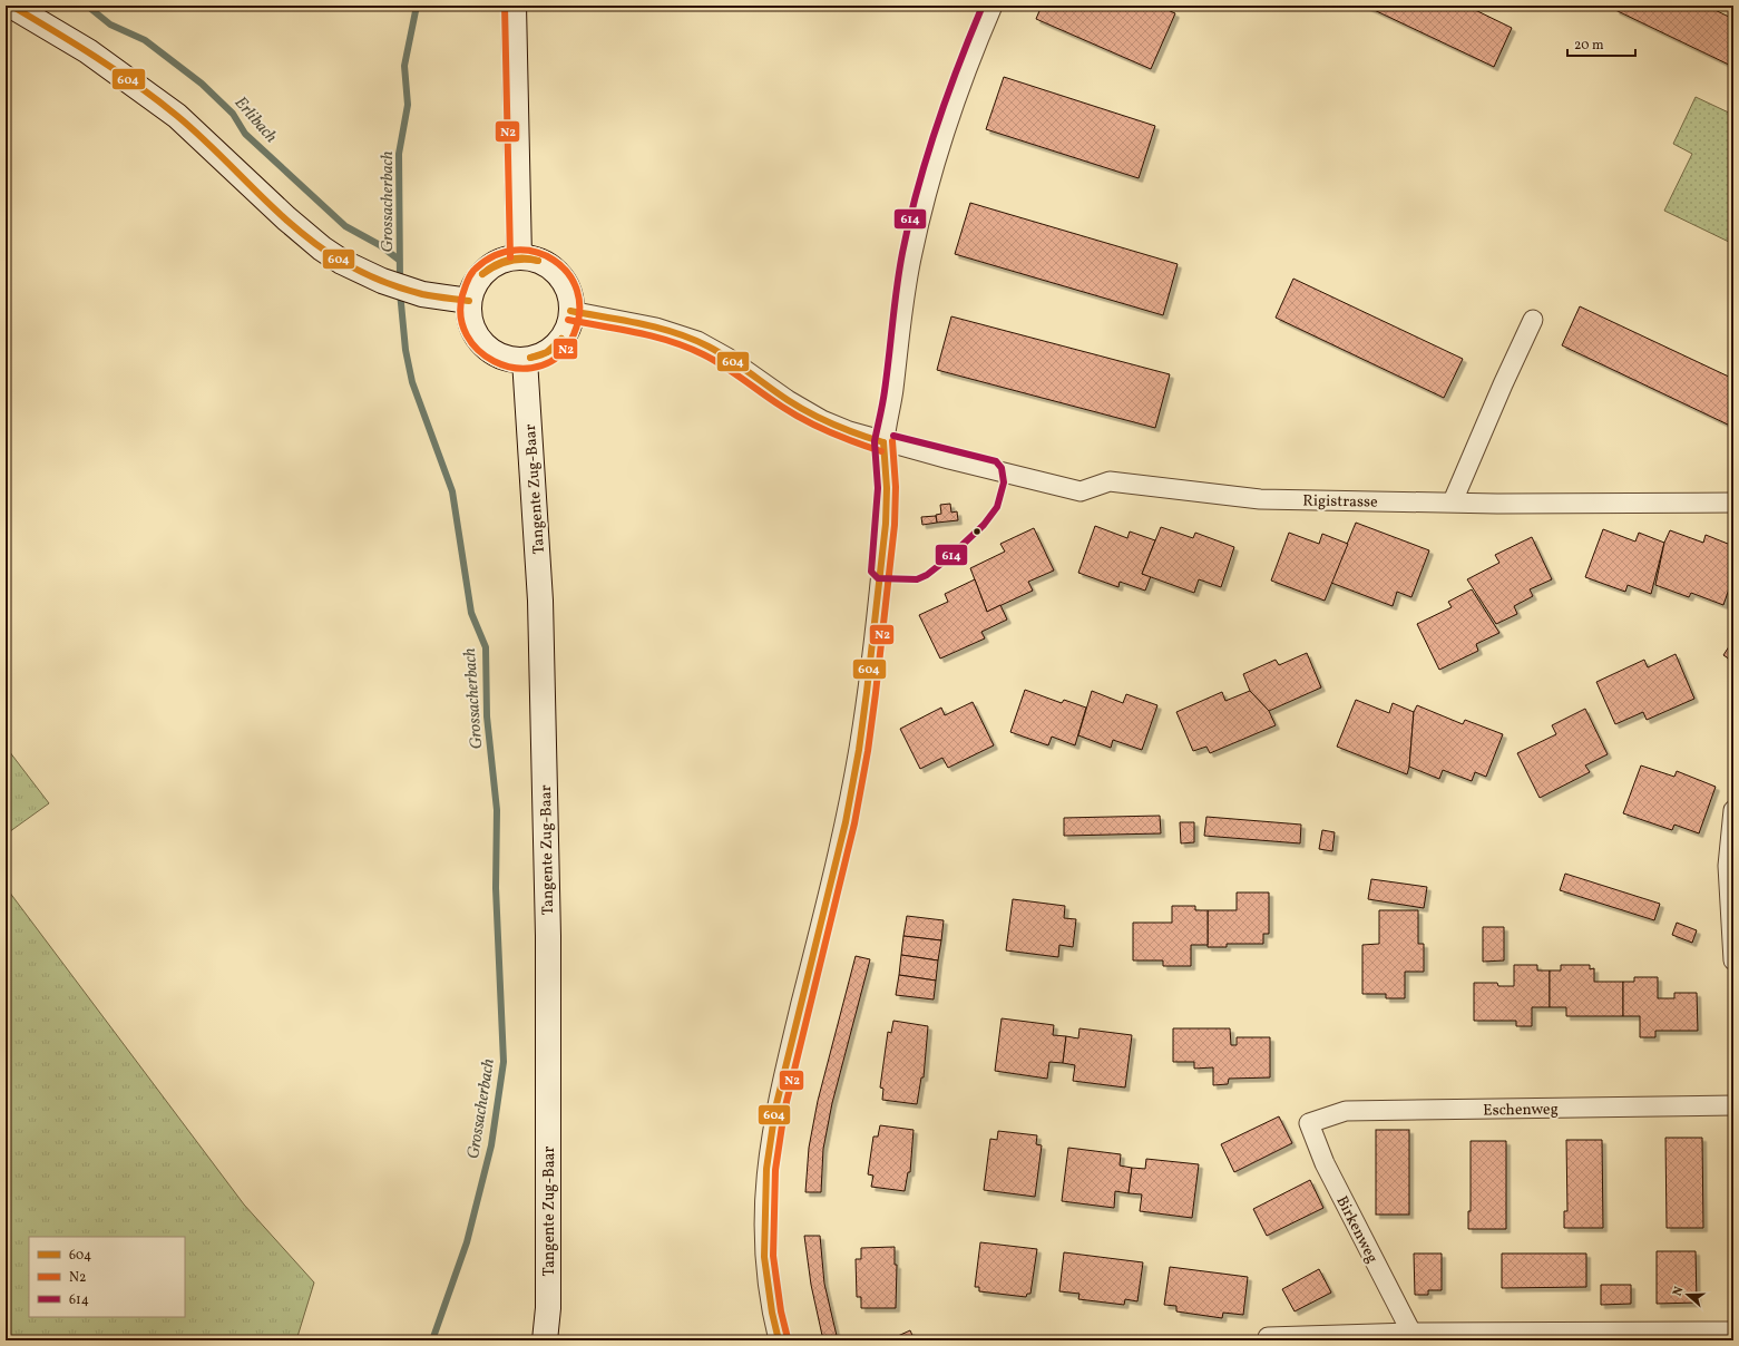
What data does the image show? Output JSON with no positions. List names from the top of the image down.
{
  "streets": {
    "main road": ["Tangente Zug-Baar"],
    "street": ["Rigistrasse", "Eschenweg", "Birkenweg"]
  },
  "crossings": [
    ["Tangente Zug-Baar", "Rigistrasse"],
    ["Eschenweg", "Birkenweg"]
  ],
  "water": ["Erlibach", "Grossacherbach"],
  "lines": ["transit line 604", "transit line N2", "transit line 614"],
  "legend": ["604", "N2", "614"],
  "scale_bar": "20 m",
  "north": "left"
}
